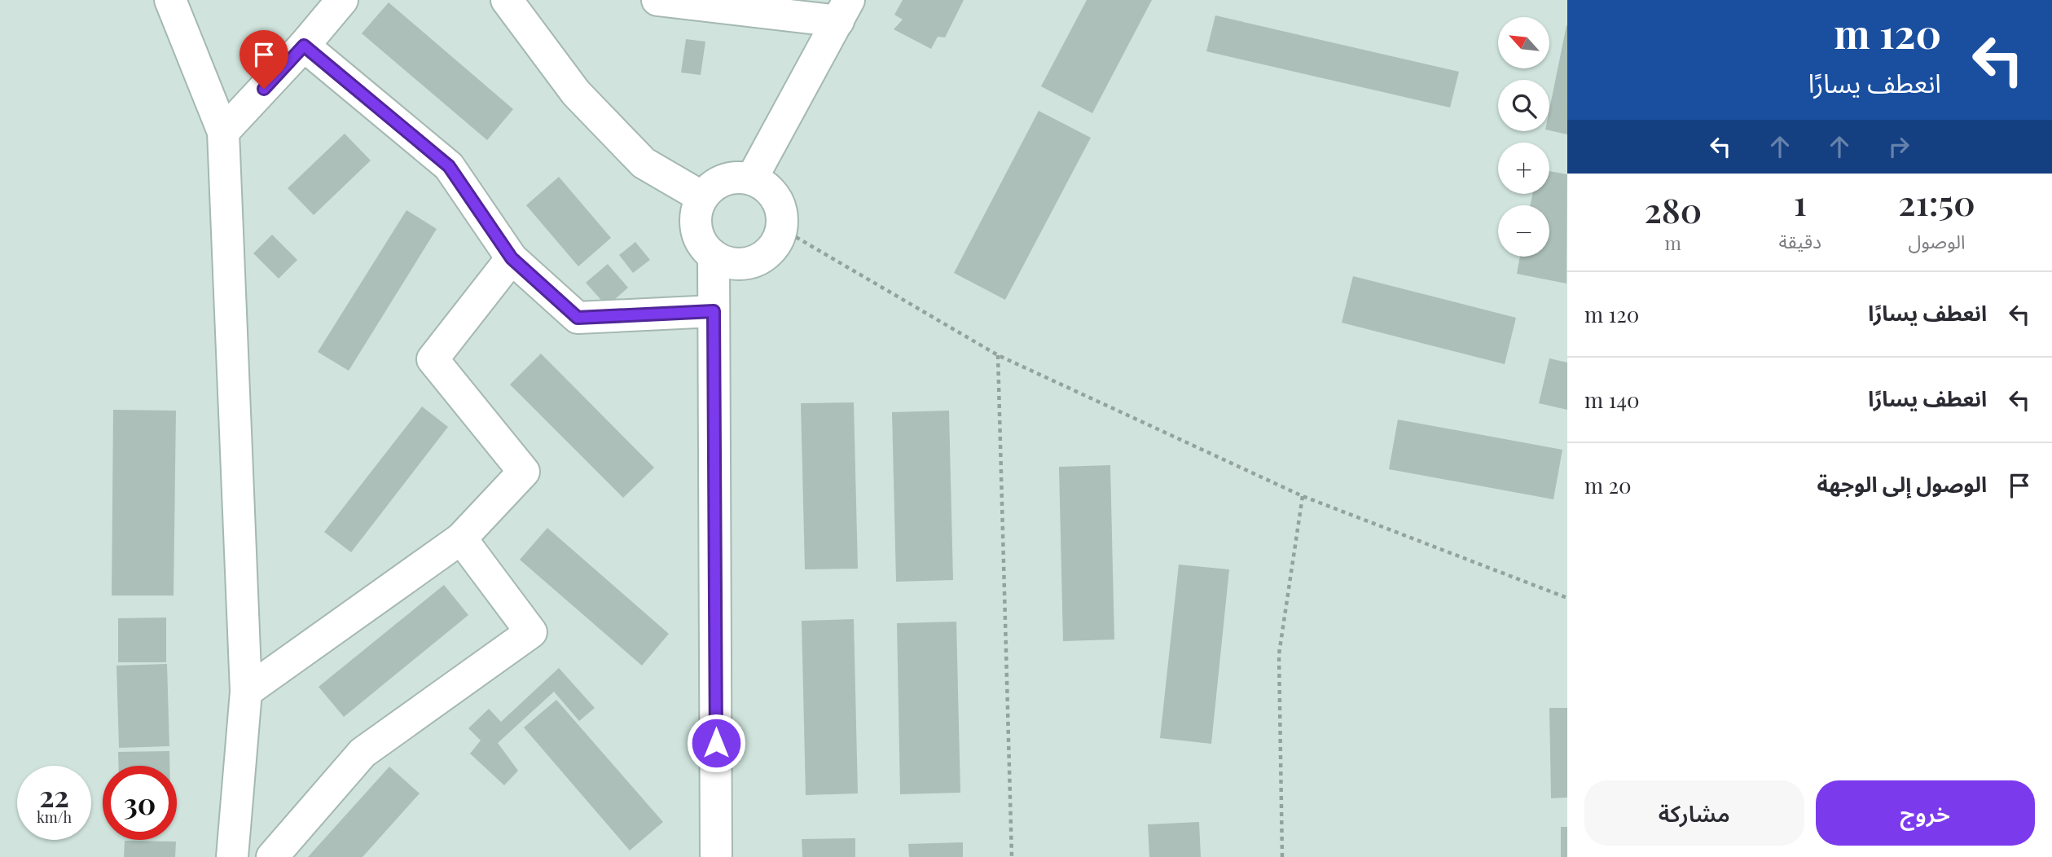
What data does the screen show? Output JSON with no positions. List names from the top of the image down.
{
  "north": "top left",
  "page": {
    "turn": ["120 m", "انعطف يسارًا"],
    "map_buttons": ["+", "−"],
    "eta": [
      "21:50",
      "الوصول",
      "1",
      "دقيقة",
      "280",
      "m"
    ],
    "list": [
      {
        "name": "انعطف يسارًا",
        "value": "120 m"
      },
      {
        "name": "انعطف يسارًا",
        "value": "140 m"
      },
      {
        "name": "الوصول إلى الوجهة",
        "value": "20 m"
      }
    ],
    "speed": "22 km/h",
    "limit": "30",
    "buttons": ["خروج", "مشاركة"]
  }
}
